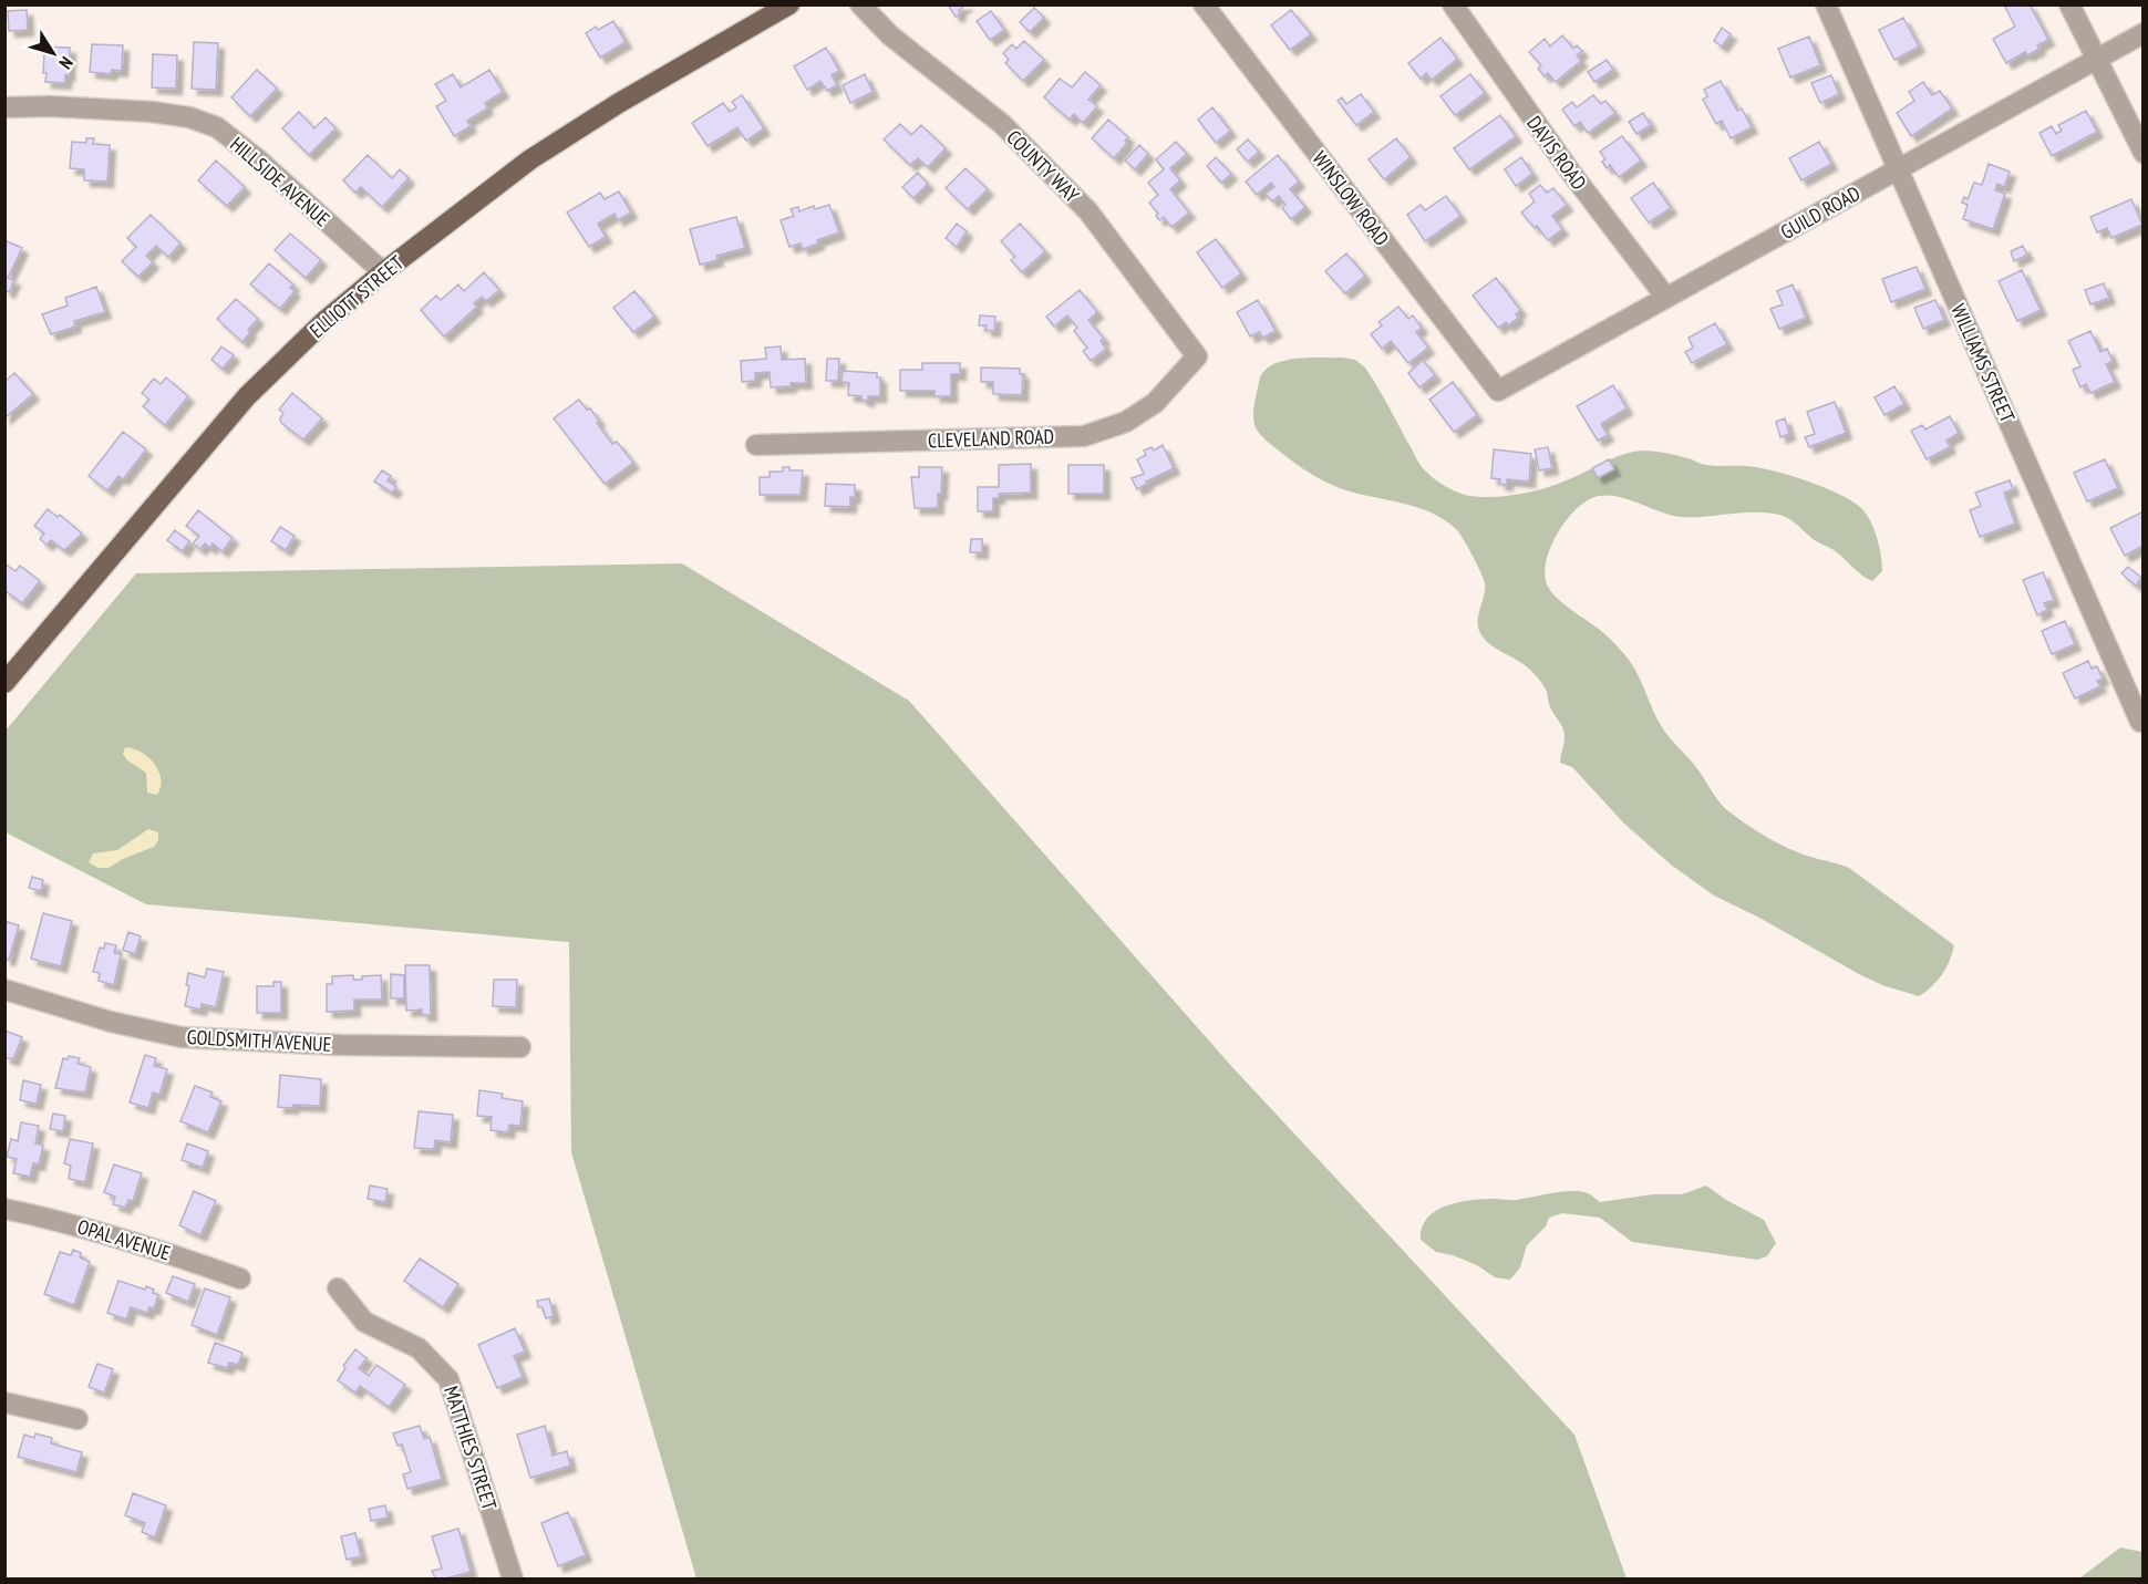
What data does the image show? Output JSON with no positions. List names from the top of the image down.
{
  "streets": {
    "main road": ["ELLIOTT STREET"],
    "street": [
      "DAVIS ROAD",
      "COUNTY WAY",
      "HILLSIDE AVENUE",
      "WINSLOW ROAD",
      "GUILD ROAD",
      "WILLIAMS STREET",
      "CLEVELAND ROAD",
      "GOLDSMITH AVENUE",
      "OPAL AVENUE",
      "MATTHIES STREET"
    ]
  },
  "crossings": [
    ["DAVIS ROAD", "GUILD ROAD"],
    ["COUNTY WAY", "CLEVELAND ROAD"],
    ["HILLSIDE AVENUE", "ELLIOTT STREET"],
    ["WINSLOW ROAD", "GUILD ROAD"],
    ["GUILD ROAD", "WILLIAMS STREET"]
  ],
  "north": "bottom right"
}
